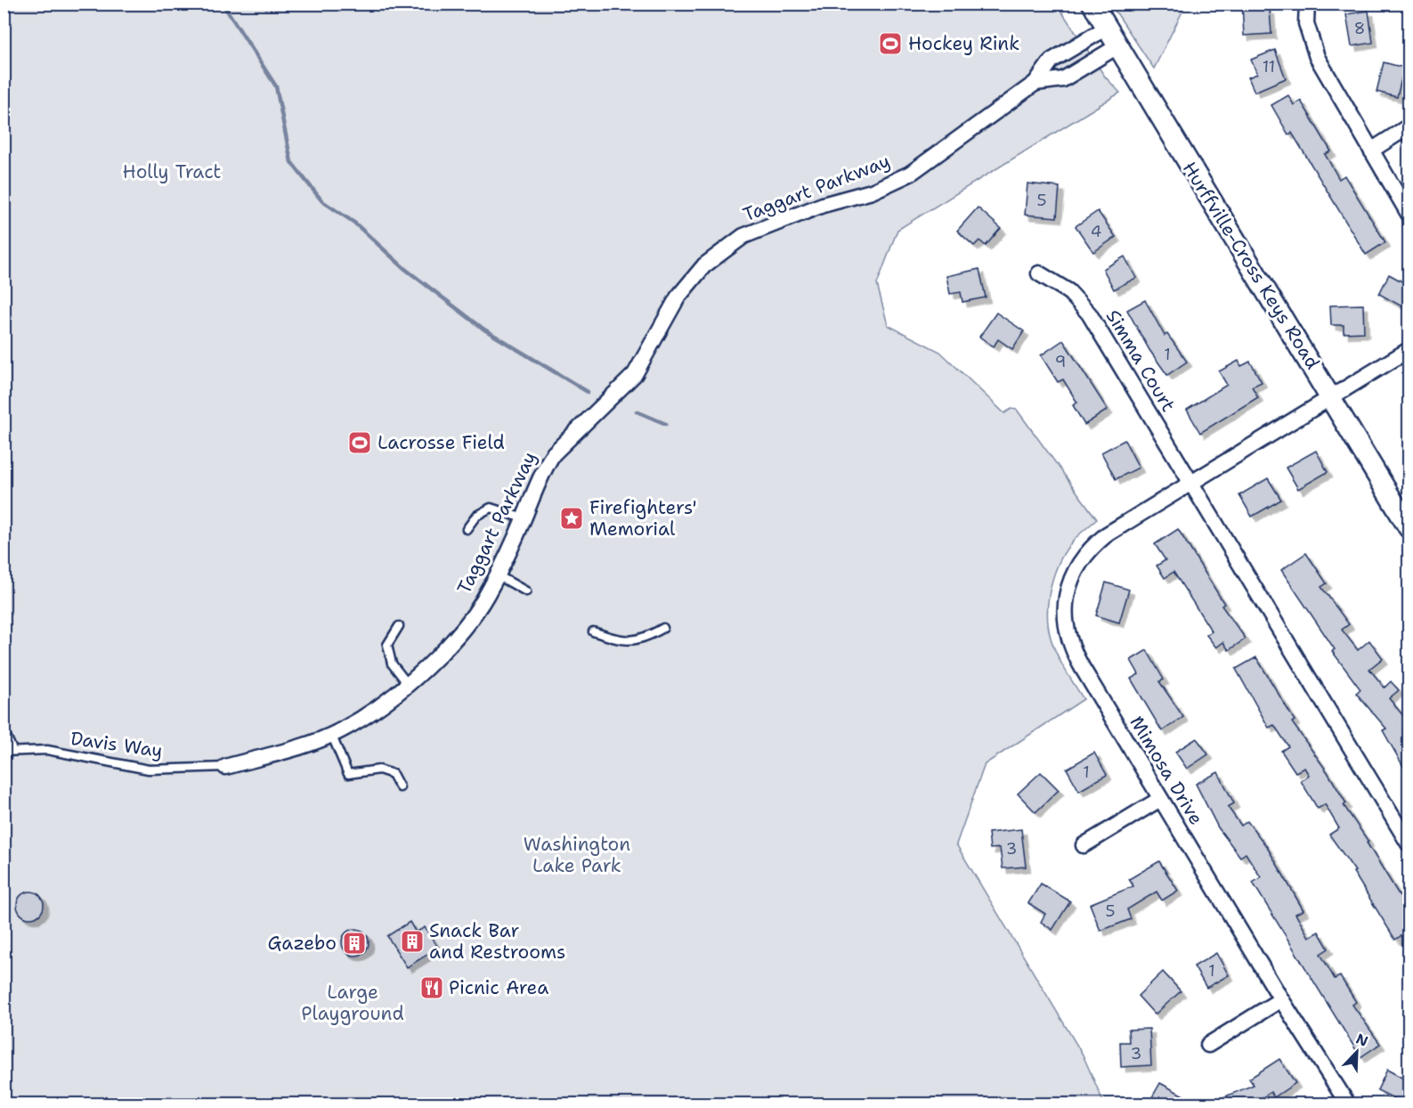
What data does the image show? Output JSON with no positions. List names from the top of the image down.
{
  "streets": {
    "main road": ["Hurffville-Cross Keys Road"],
    "street": ["Taggart Parkway", "Simma Court", "Mimosa Drive"],
    "lane": ["Davis Way"]
  },
  "crossings": [
    ["Taggart Parkway", "Hurffville-Cross Keys Road"],
    ["Taggart Parkway", "Davis Way"],
    ["Hurffville-Cross Keys Road", "Mimosa Drive"],
    ["Simma Court", "Mimosa Drive"]
  ],
  "parks": ["Holly Tract", "Washington Lake Park", "Large Playground"],
  "places": {
    "sports": ["Hockey Rink", "Lacrosse Field"],
    "place": ["Firefighters' Memorial"],
    "building": ["Snack Bar and Restrooms", "Gazebo"],
    "restaurant": ["Picnic Area"]
  },
  "house_numbers": [
    "8",
    "11",
    "5",
    "4",
    "1",
    "9",
    "1",
    "3",
    "5",
    "1",
    "3"
  ],
  "north": "top right"
}
